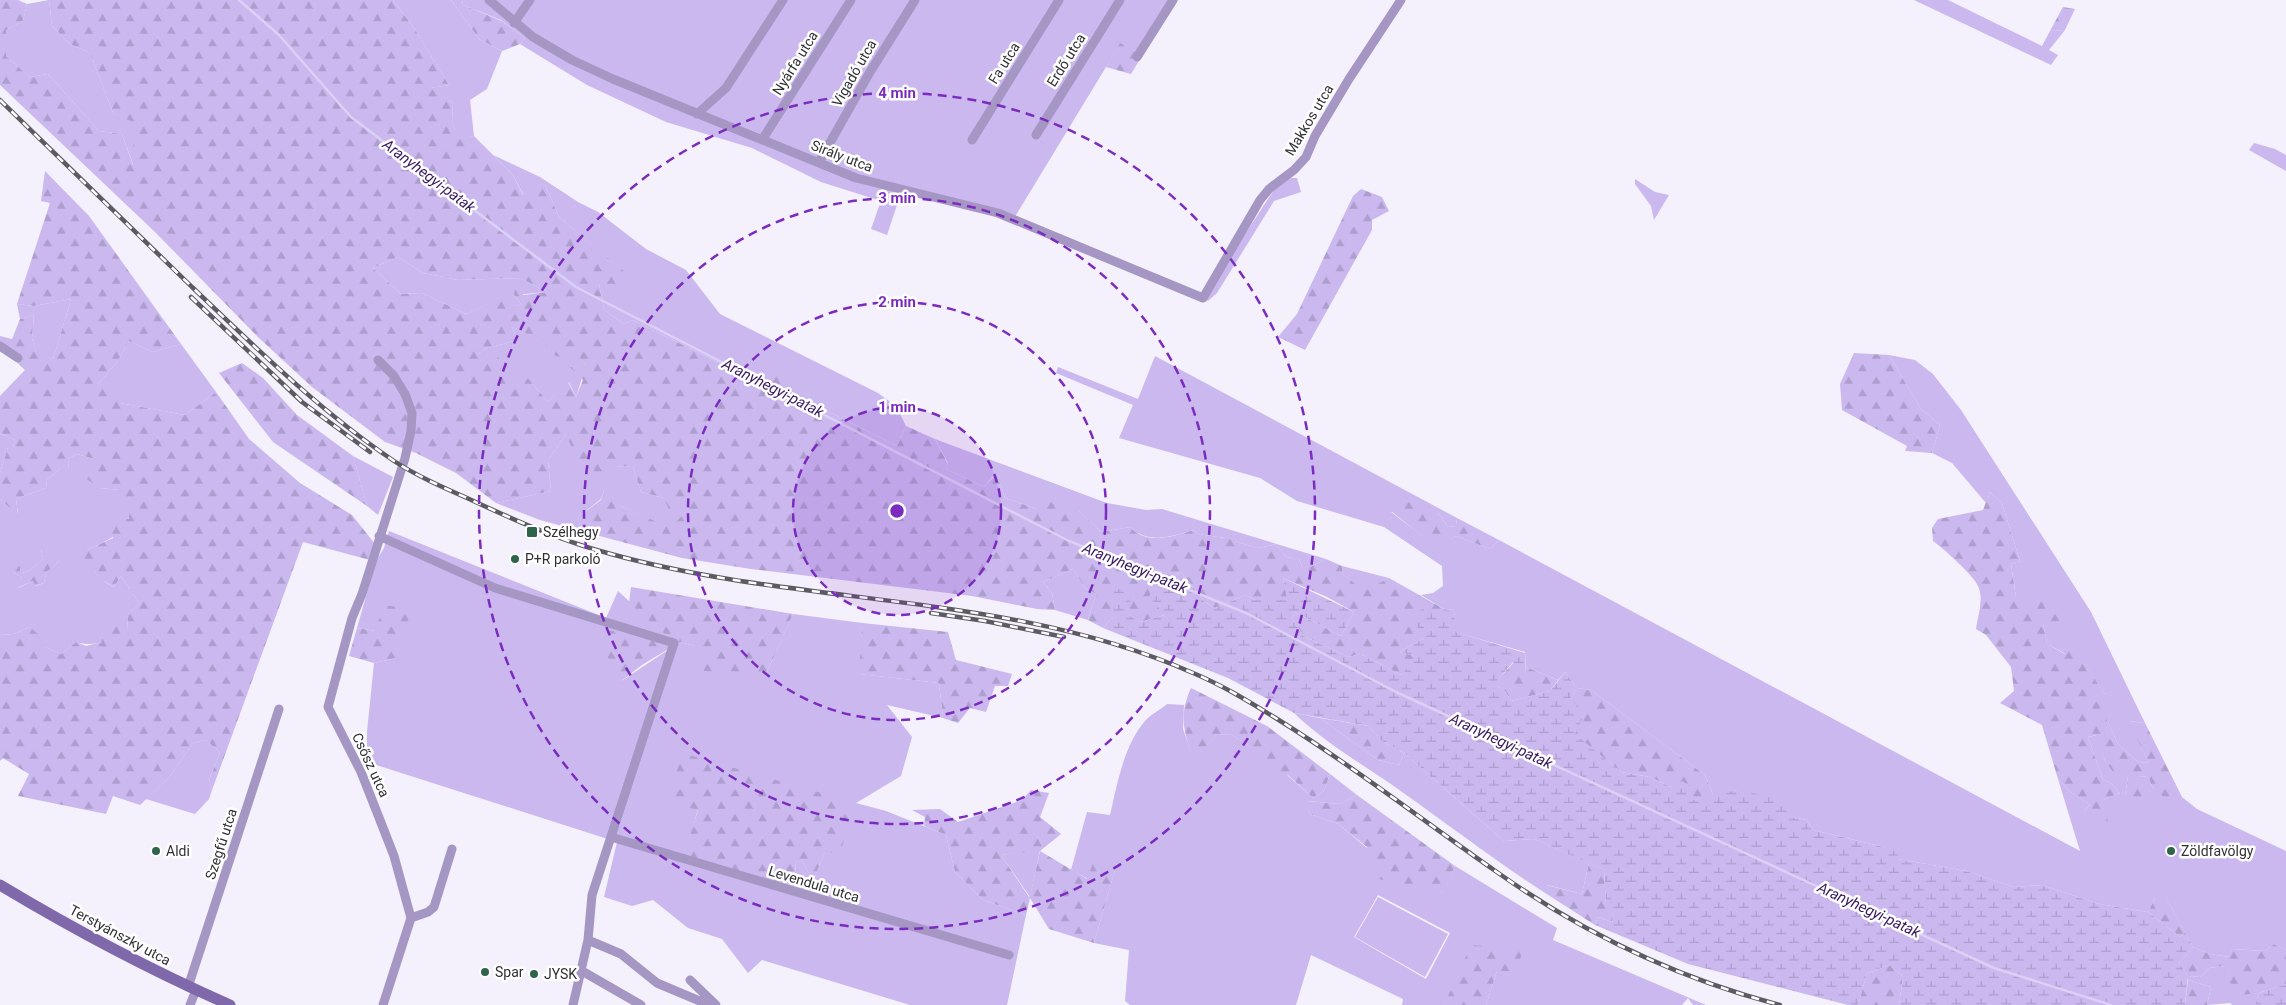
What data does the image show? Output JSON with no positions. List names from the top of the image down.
{
  "streets": {
    "main road": ["Terstyánszky utca"],
    "street": [
      "Erdő utca",
      "Nyárfa utca",
      "Fa utca",
      "Vigadó utca",
      "Makkos utca",
      "Sirály utca",
      "Csősz utca",
      "Szegfű utca",
      "Levendula utca"
    ]
  },
  "crossings": [
    ["Nyárfa utca", "Sirály utca"],
    ["Vigadó utca", "Sirály utca"],
    ["Makkos utca", "Sirály utca"],
    ["Szegfű utca", "Terstyánszky utca"]
  ],
  "water": ["Aranyhegyi-patak"],
  "places": {
    "transit": ["Szélhegy"],
    "other": [
      "P+R parkoló",
      "Aldi",
      "Zöldfavölgy",
      "Spar",
      "JYSK"
    ]
  },
  "rings": [
    "4 min",
    "3 min",
    "2 min",
    "1 min"
  ]
}
